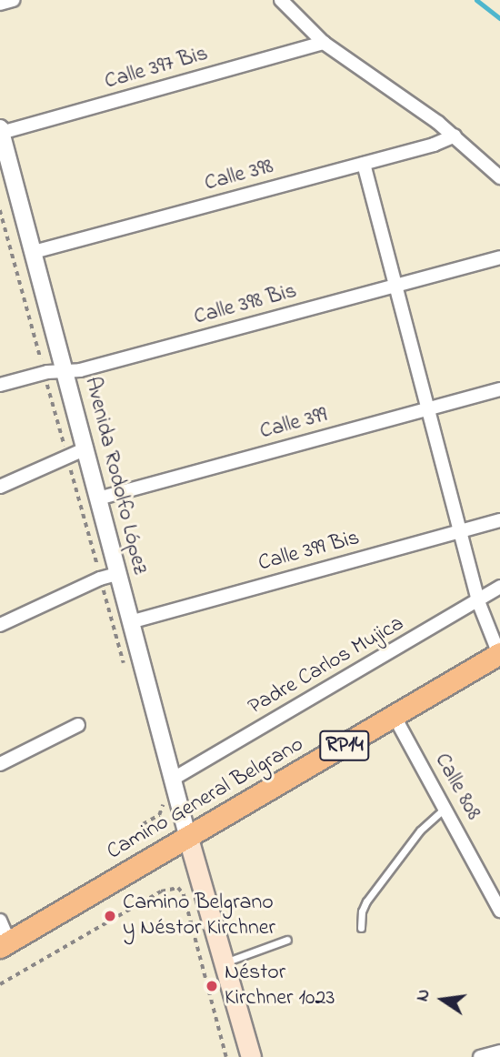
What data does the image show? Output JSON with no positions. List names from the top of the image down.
{
  "streets": {
    "main road": ["RP14", "Camino General Belgrano"],
    "street": [
      "Calle 397 Bis",
      "Calle 398",
      "Calle 398 Bis",
      "Calle 399",
      "Avenida Rodolfo López",
      "Calle 399 Bis",
      "Padre Carlos Mujica",
      "Calle 808"
    ]
  },
  "crossings": [
    ["Calle 397 Bis", "Avenida Rodolfo López"],
    ["Calle 398", "Avenida Rodolfo López"],
    ["Calle 398 Bis", "Avenida Rodolfo López"],
    ["Calle 399", "Avenida Rodolfo López"],
    ["Avenida Rodolfo López", "Calle 399 Bis"],
    ["Avenida Rodolfo López", "Padre Carlos Mujica"],
    ["Avenida Rodolfo López", "Camino General Belgrano"],
    ["Calle 808", "Camino General Belgrano"]
  ],
  "places": ["Camino Belgrano y Néstor Kirchner", "Néstor Kirchner 1023"],
  "north": "left"
}
